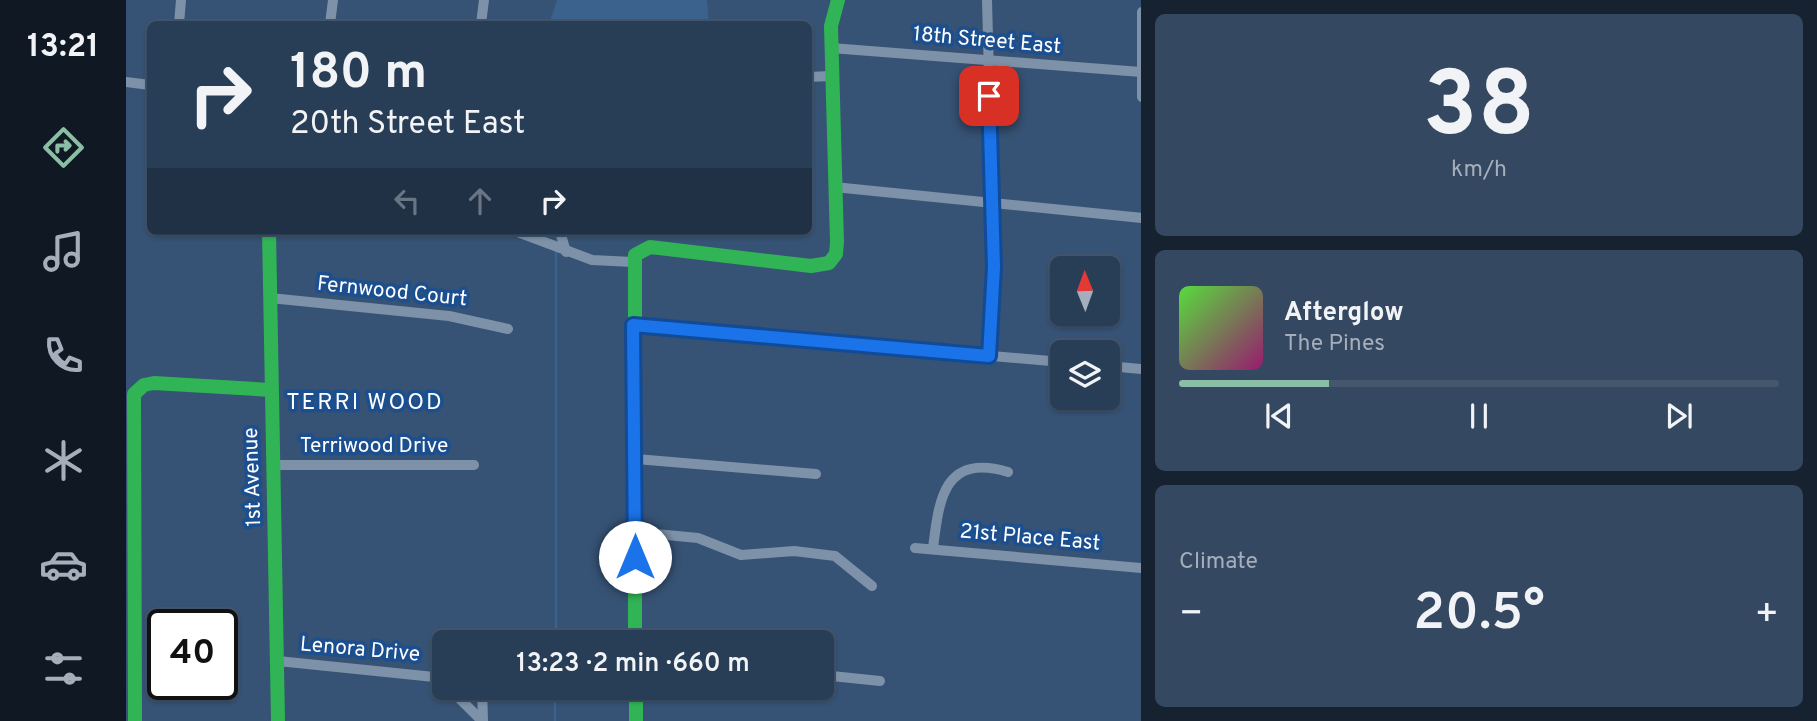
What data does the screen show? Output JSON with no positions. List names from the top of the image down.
{
  "streets": {
    "street": [
      "18th Street East",
      "Fernwood Court",
      "Terriwood Drive",
      "1st Avenue",
      "21st Place East",
      "Lenora Drive"
    ]
  },
  "crossings": [
    ["Fernwood Court", "1st Avenue"],
    ["Terriwood Drive", "1st Avenue"],
    ["1st Avenue", "Lenora Drive"]
  ],
  "districts": ["TERRI WOOD"],
  "north": "top",
  "page": {
    "tabs": "13:21",
    "tile": [
      ["38", "km/h"],
      "Climate"
    ],
    "turn": ["180 m", "20th Street East"],
    "song": ["Afterglow", "The Pines"],
    "heat": ["−", "20.5°", "+"],
    "limit": "40",
    "trip": "13:23 · 2 min · 660 m"
  }
}
